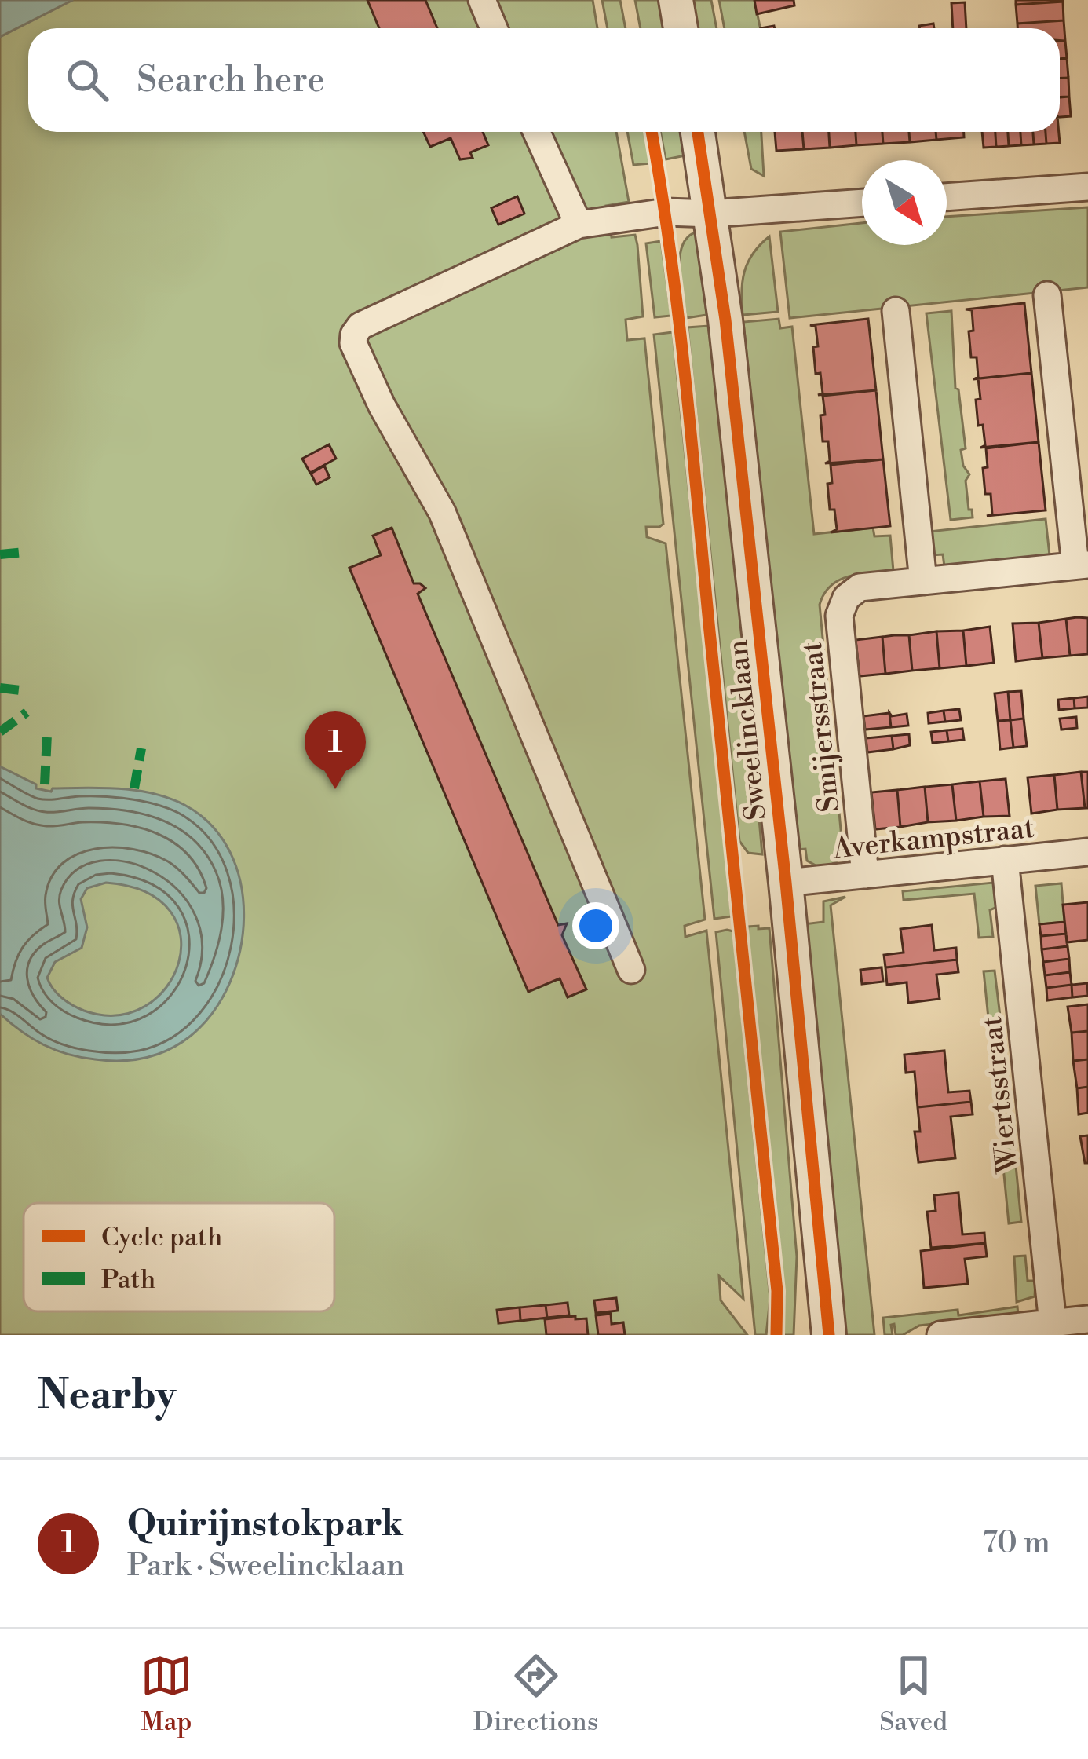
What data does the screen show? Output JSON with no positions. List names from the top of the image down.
{
  "streets": {
    "street": [
      "Smijersstraat",
      "Sweelincklaan",
      "Averkampstraat",
      "Wiertsstraat"
    ]
  },
  "crossings": [
    ["Smijersstraat", "Averkampstraat"],
    ["Sweelincklaan", "Averkampstraat"],
    ["Averkampstraat", "Wiertsstraat"]
  ],
  "legend": ["Cycle path", "Path"],
  "north": "bottom right",
  "page": {
    "search": "Search here",
    "pins": "1",
    "heading": "Nearby",
    "list": [
      {
        "mark": "1",
        "name": "Quirijnstokpark",
        "note": "Park · Sweelincklaan",
        "value": "70 m"
      }
    ],
    "nav": ["Map", "Directions", "Saved"]
  }
}
